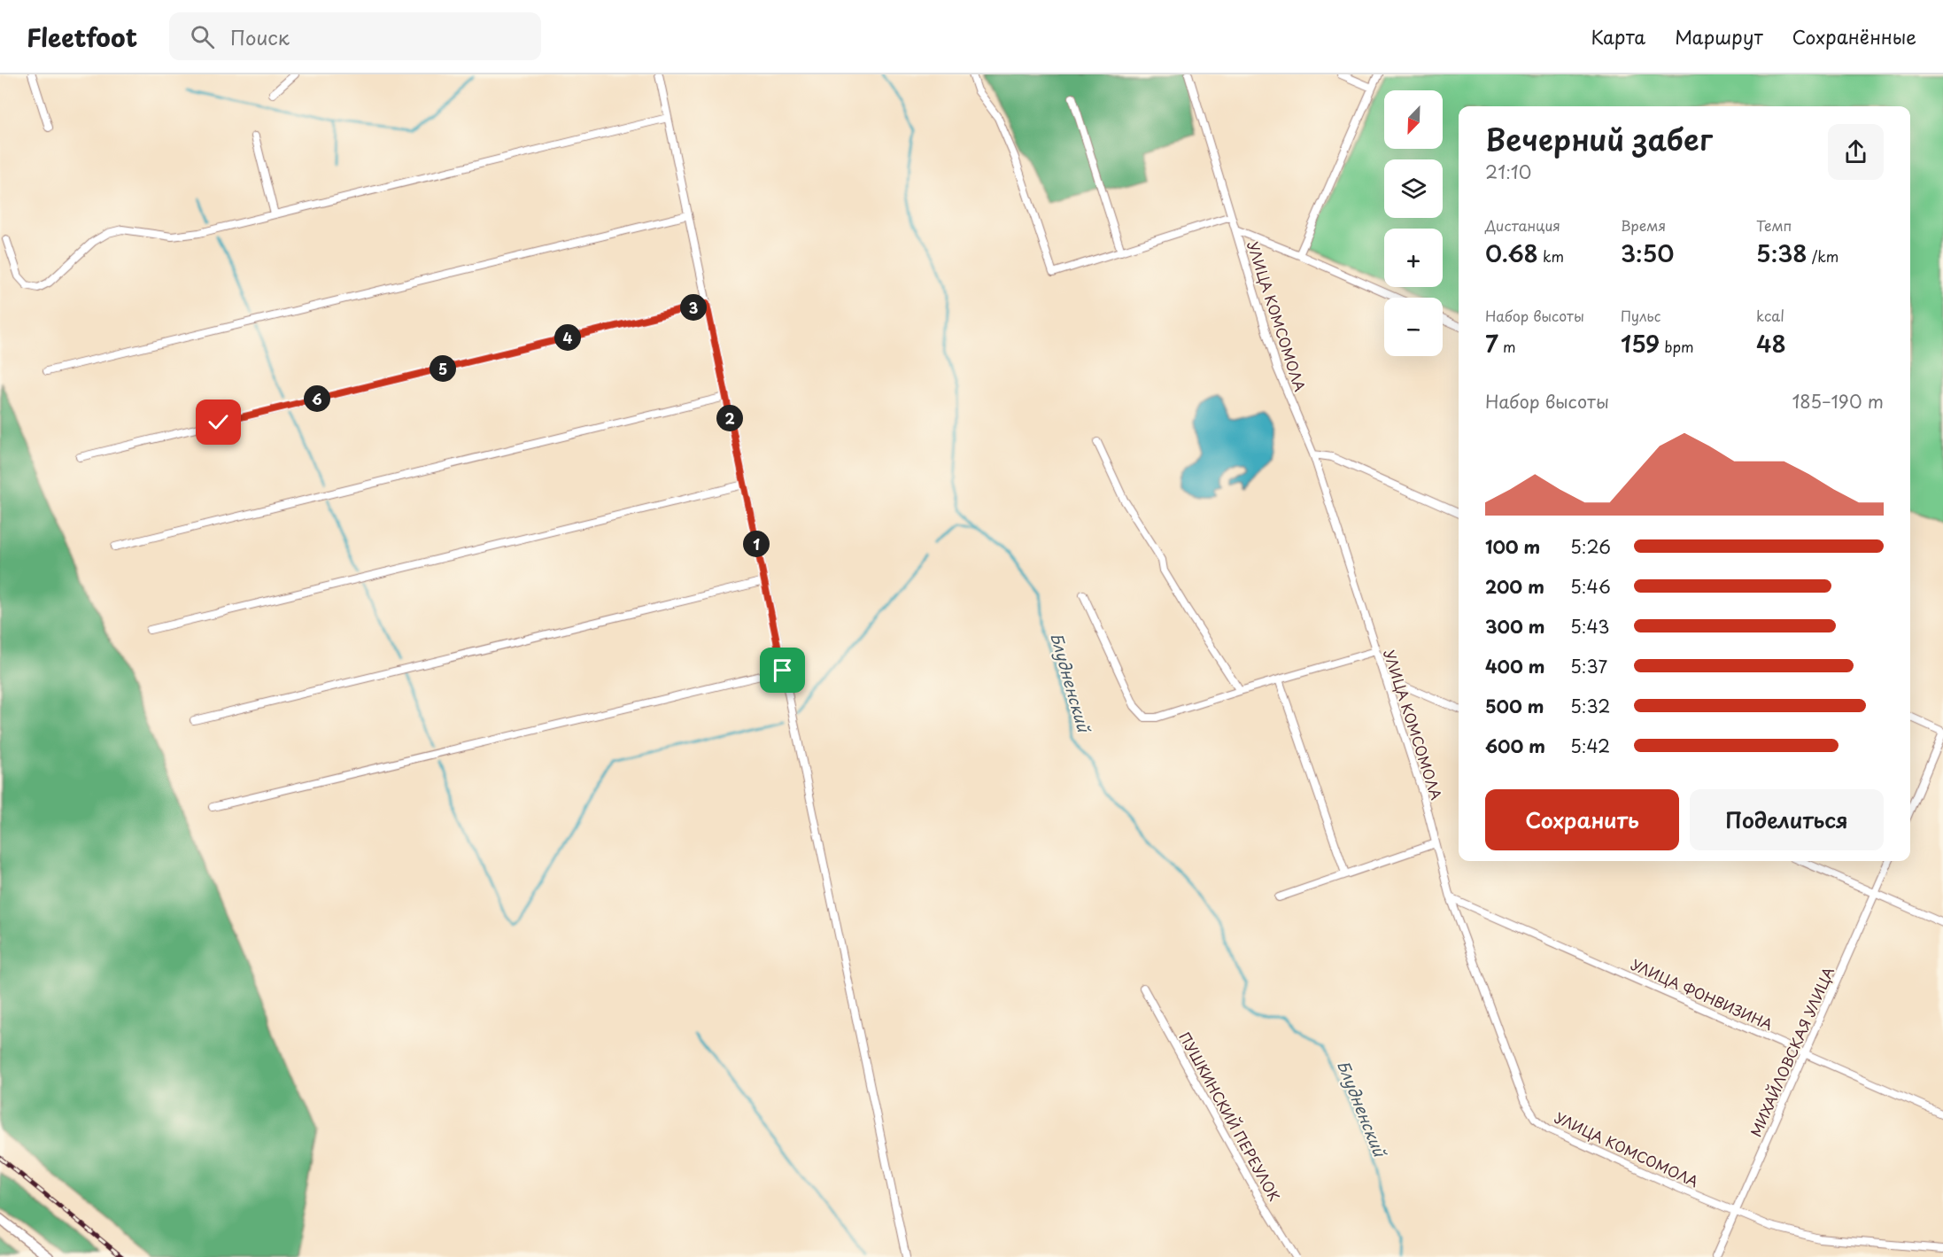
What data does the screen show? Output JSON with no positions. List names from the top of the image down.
{
  "streets": {
    "street": [
      "УЛИЦА КОМСОМОЛА",
      "УЛИЦА ФОНВИЗИНА",
      "МИХАЙЛОВСКАЯ УЛИЦА",
      "ПУШКИНСКИЙ ПЕРЕУЛОК"
    ]
  },
  "crossings": [
    ["УЛИЦА КОМСОМОЛА", "УЛИЦА ФОНВИЗИНА"],
    ["УЛИЦА КОМСОМОЛА", "МИХАЙЛОВСКАЯ УЛИЦА"],
    ["УЛИЦА ФОНВИЗИНА", "МИХАЙЛОВСКАЯ УЛИЦА"]
  ],
  "water": ["Блудненский"],
  "north": "bottom left",
  "page": {
    "header": "Fleetfoot",
    "search": "Поиск",
    "nav": ["Карта", "Маршрут", "Сохранённые"],
    "map_buttons": ["+", "−"],
    "heading": ["Вечерний забег", "21:10"],
    "stats": [
      ["Дистанция", "0.68 km"],
      ["Время", "3:50"],
      ["Темп", "5:38 /km"],
      ["Набор высоты", "7 m"],
      ["Пульс", "159 bpm"],
      ["kcal", "48"]
    ],
    "pins": [
      "3",
      "4",
      "5",
      "6",
      "2",
      "1"
    ],
    "chart": ["Набор высоты", "185–190 m"],
    "list": [
      {
        "name": "100 m",
        "note": "5:26"
      },
      {
        "name": "200 m",
        "note": "5:46"
      },
      {
        "name": "300 m",
        "note": "5:43"
      },
      {
        "name": "400 m",
        "note": "5:37"
      },
      {
        "name": "500 m",
        "note": "5:32"
      },
      {
        "name": "600 m",
        "note": "5:42"
      }
    ],
    "buttons": ["Сохранить", "Поделиться"]
  }
}
